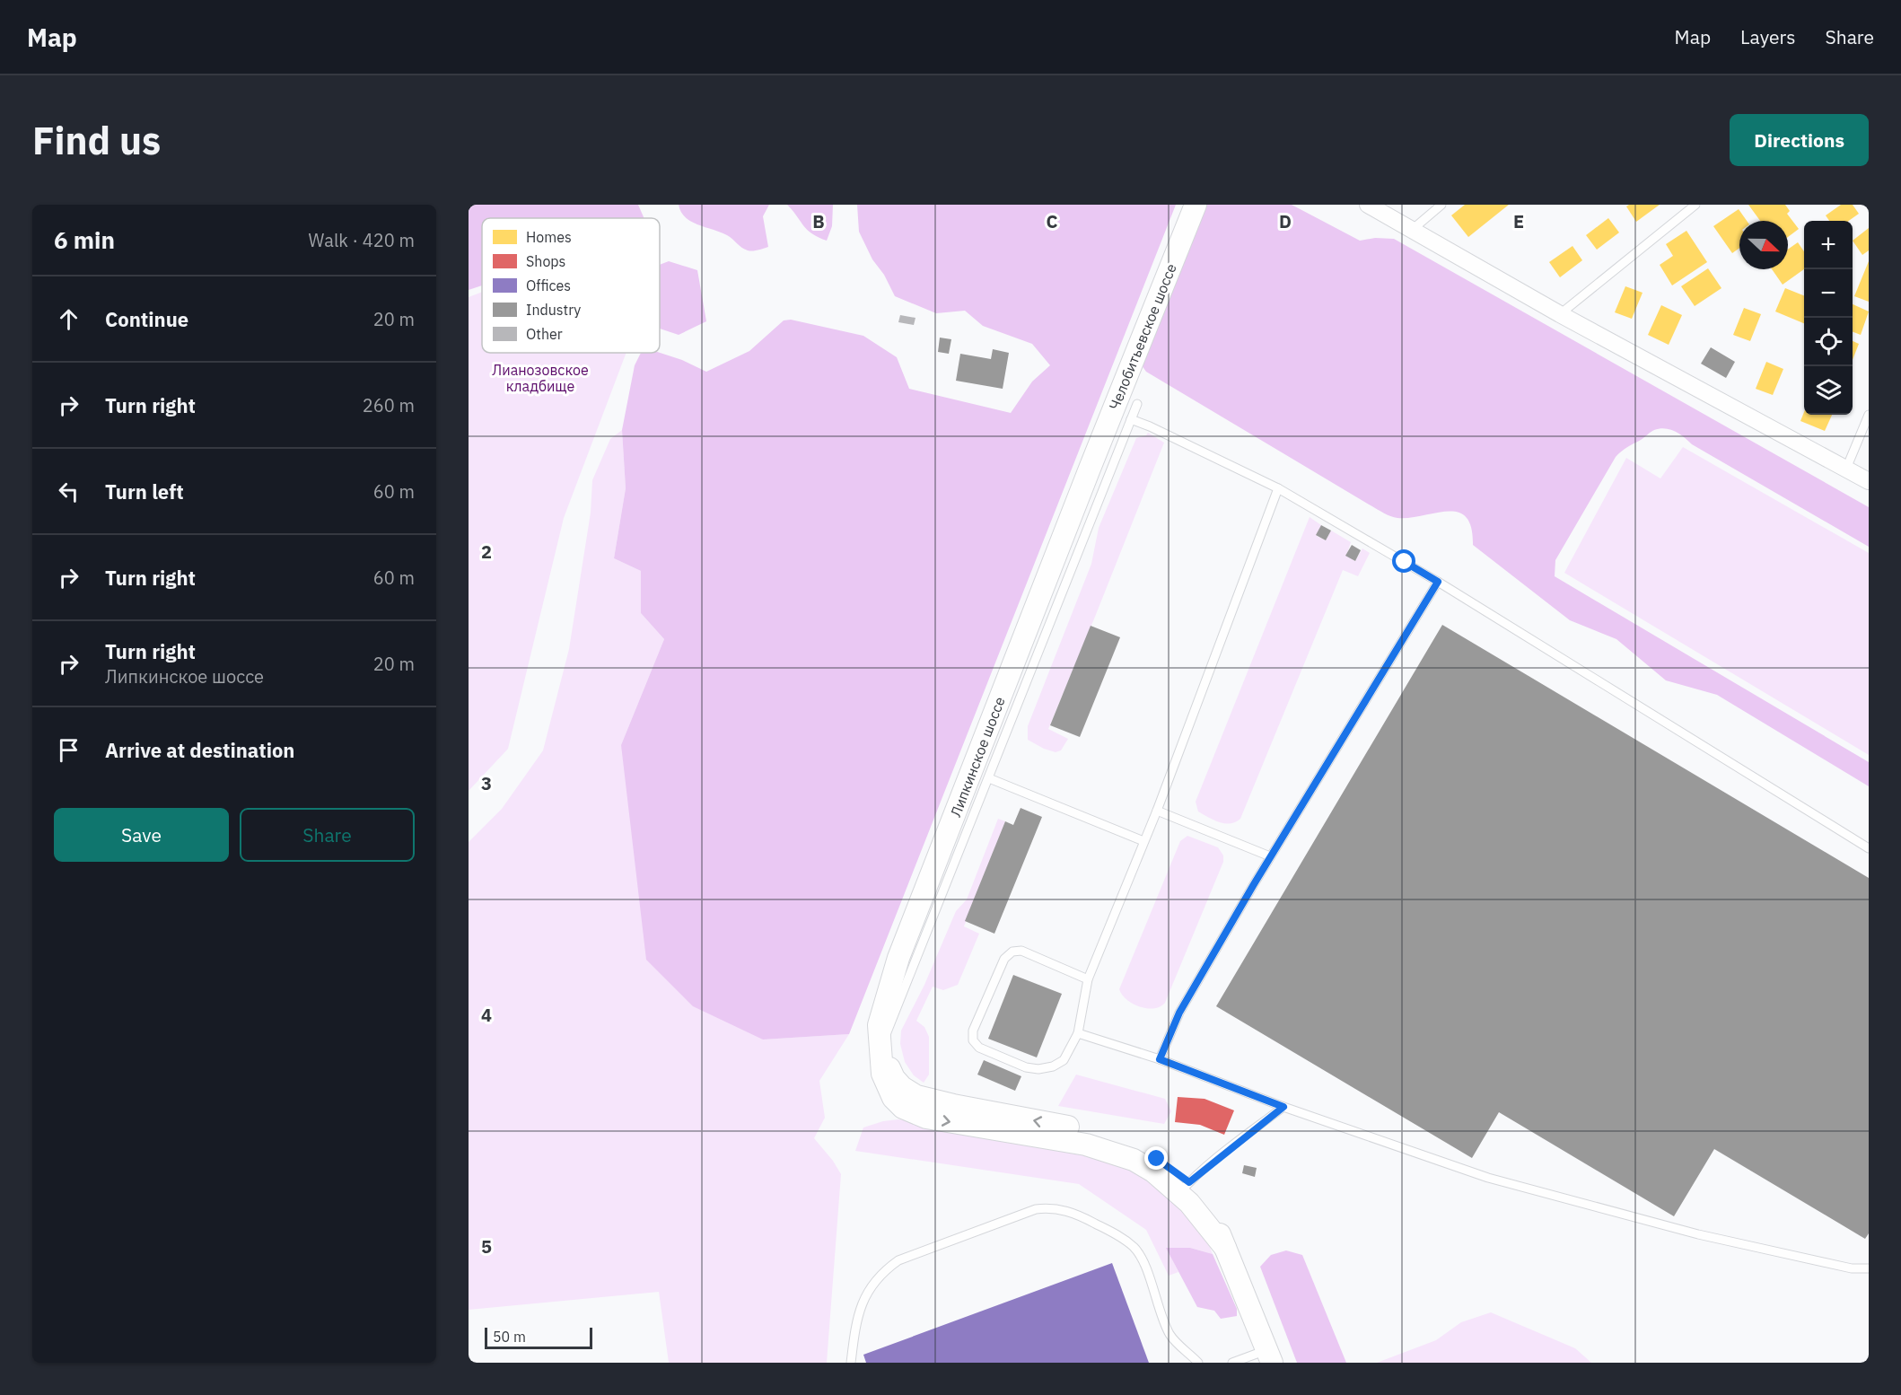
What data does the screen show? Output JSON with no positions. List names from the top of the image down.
{
  "streets": {
    "street": ["Челобитьевское шоссе", "Липкинское шоссе"]
  },
  "crossings": [
    ["Челобитьевское шоссе", "Липкинское шоссе"]
  ],
  "parks": ["Лианозовское кладбище"],
  "legend": [
    "Homes",
    "Shops",
    "Offices",
    "Industry",
    "Other"
  ],
  "scale_bar": "50 m",
  "north": "right",
  "page": {
    "header": "Map",
    "nav": ["Map", "Layers", "Share"],
    "buttons": [
      "Directions",
      ["Save", "Share"]
    ],
    "title": "Find us",
    "heading": ["6 min", "Walk · 420 m"],
    "map_buttons": ["+", "−"],
    "list": [
      ["Continue", "20 m"],
      ["Turn right", "260 m"],
      ["Turn left", "60 m"],
      ["Turn right", "60 m"],
      ["Turn right", "Липкинское шоссе", "20 m"],
      "Arrive at destination"
    ],
    "scale": "50 m"
  },
  "grid": {
    "columns": [
      "B",
      "C",
      "D",
      "E"
    ],
    "rows": [
      "2",
      "3",
      "4",
      "5"
    ]
  }
}
